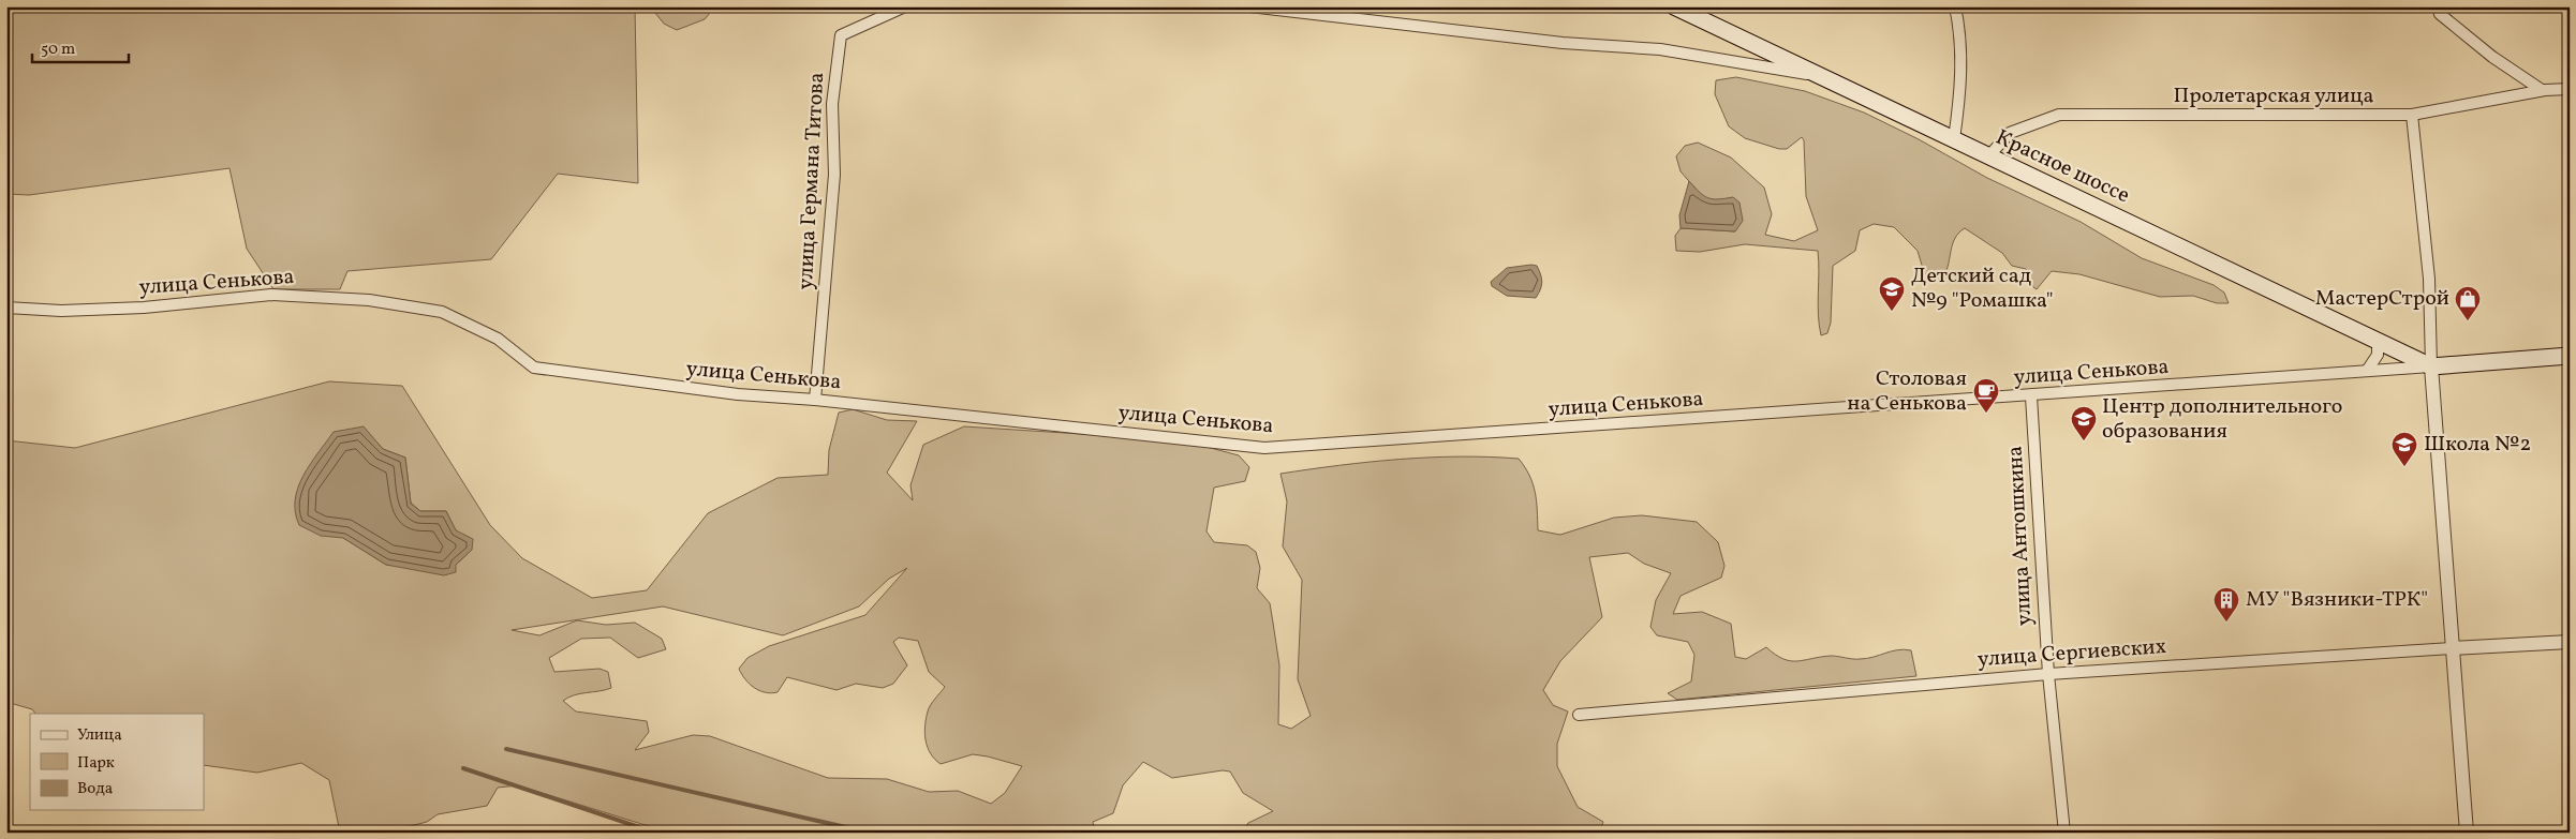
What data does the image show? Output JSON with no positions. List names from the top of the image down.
{
  "streets": {
    "main road": ["Красное шоссе"],
    "street": [
      "Пролетарская улица",
      "улица Германа Титова",
      "улица Сенькова",
      "улица Антошкина",
      "улица Сергиевских"
    ]
  },
  "crossings": [
    ["Пролетарская улица", "Красное шоссе"],
    ["Красное шоссе", "улица Сенькова"],
    ["улица Германа Титова", "улица Сенькова"],
    ["улица Сенькова", "улица Антошкина"],
    ["улица Антошкина", "улица Сергиевских"]
  ],
  "places": {
    "school or university": ["Детский сад №9 \"Ромашка\"", "Центр дополнительного образования", "Школа №2"],
    "shop": ["МастерСтрой"],
    "cafe": ["Столовая на Сенькова"],
    "building": ["МУ \"Вязники-ТРК\""]
  },
  "legend": ["Улица", "Парк", "Вода"],
  "scale_bar": "50 m"
}
